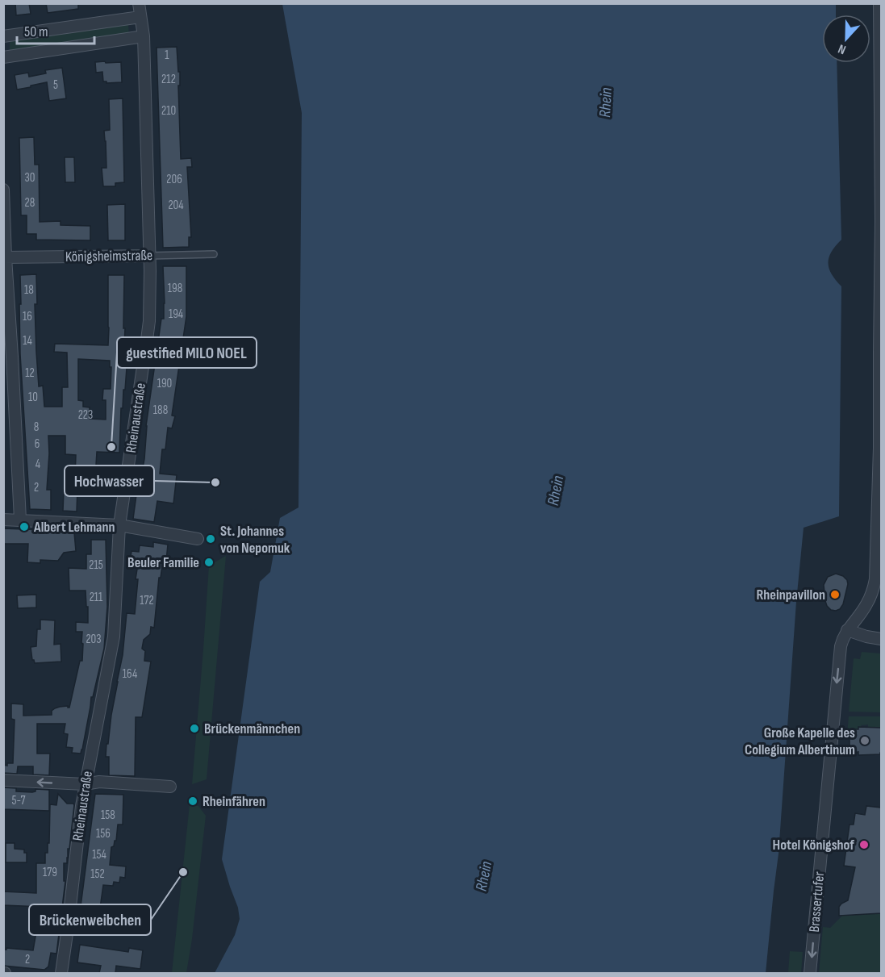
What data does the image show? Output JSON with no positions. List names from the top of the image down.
{
  "streets": {
    "street": ["Königsheimstraße", "Rheinaustraße", "Brassertufer"]
  },
  "crossings": [
    ["Königsheimstraße", "Rheinaustraße"]
  ],
  "one_way": ["Brassertufer"],
  "water": ["Rhein"],
  "places": [
    "guestified MILO NOEL",
    "Hochwasser",
    "Albert Lehmann",
    "St. Johannes von Nepomuk",
    "Beuler Familie",
    "Rheinpavillon",
    "Brückenmännchen",
    "Große Kapelle des Collegium Albertinum",
    "Rheinfähren",
    "Hotel Königshof",
    "Brückenweibchen"
  ],
  "house_numbers": [
    "1",
    "212",
    "5",
    "210",
    "30",
    "206",
    "28",
    "204",
    "198",
    "18",
    "194",
    "16",
    "14",
    "12",
    "190",
    "10",
    "188",
    "223",
    "8",
    "6",
    "4",
    "2",
    "215",
    "211",
    "172",
    "203",
    "164",
    "5-7",
    "158",
    "156",
    "154",
    "179",
    "152",
    "2"
  ],
  "scale_bar": "50 m",
  "north": "bottom"
}
